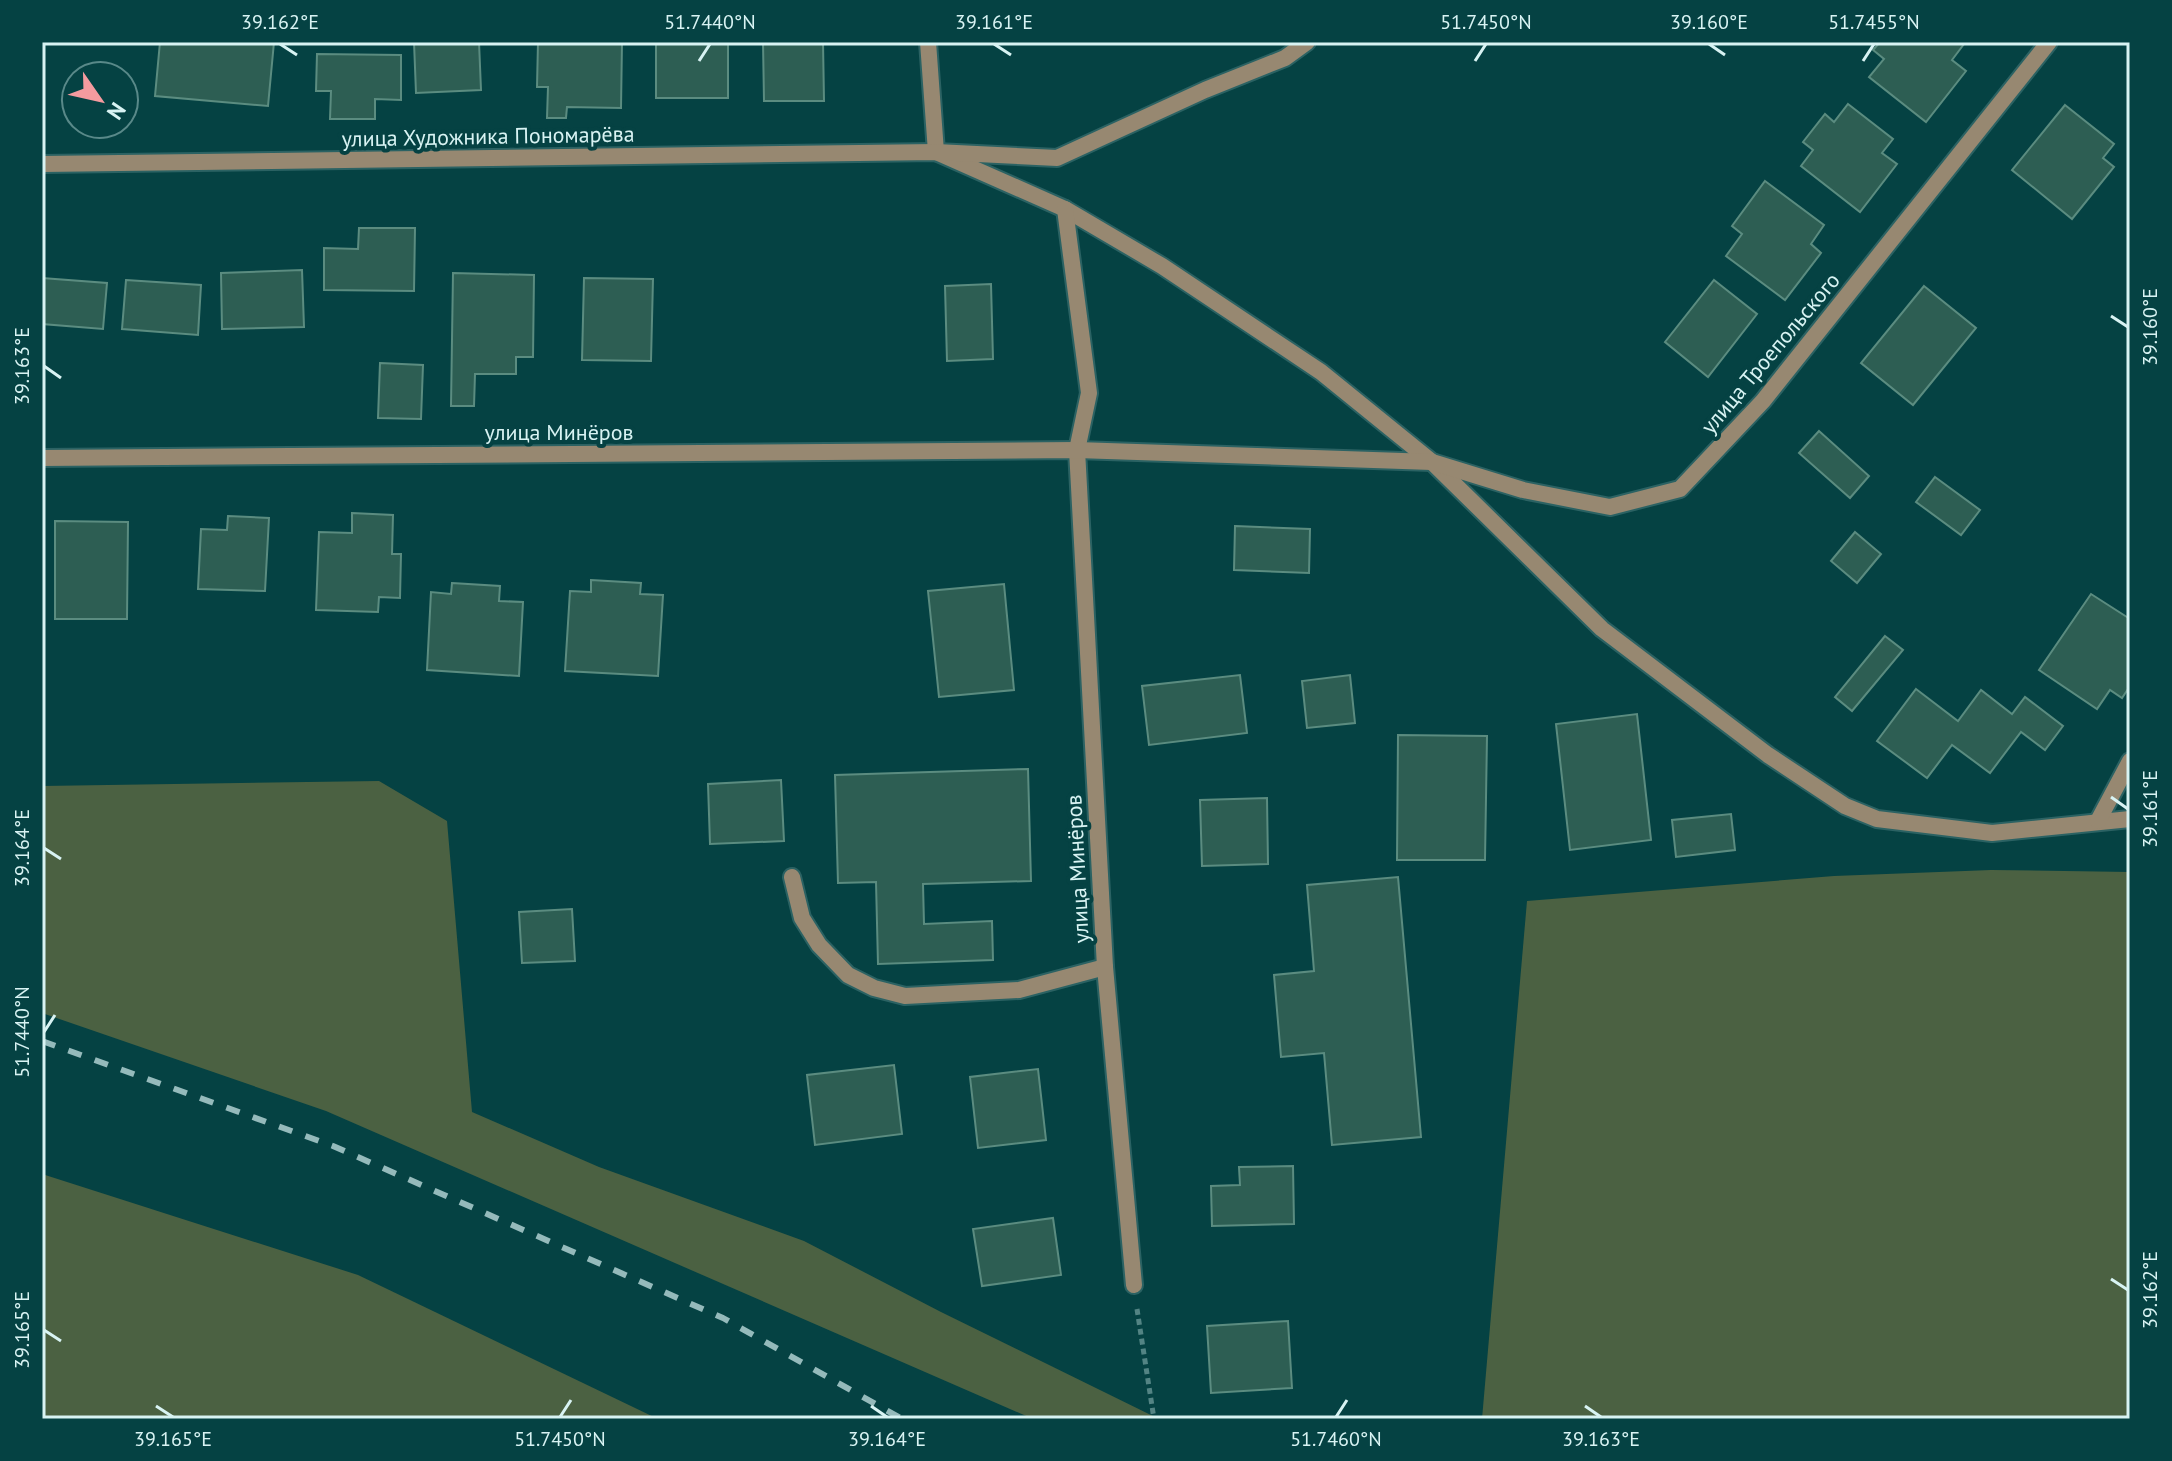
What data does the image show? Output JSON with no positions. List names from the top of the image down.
{
  "streets": {
    "street": ["улица Художника Пономарёва", "улица Троепольского", "улица Минёров"]
  },
  "north": "bottom right",
  "coordinates": [
    "39.162°E",
    "51.7440°N",
    "39.161°E",
    "51.7450°N",
    "39.160°E",
    "51.7455°N",
    "39.163°E",
    "39.164°E",
    "39.165°E",
    "51.7460°N"
  ]
}
